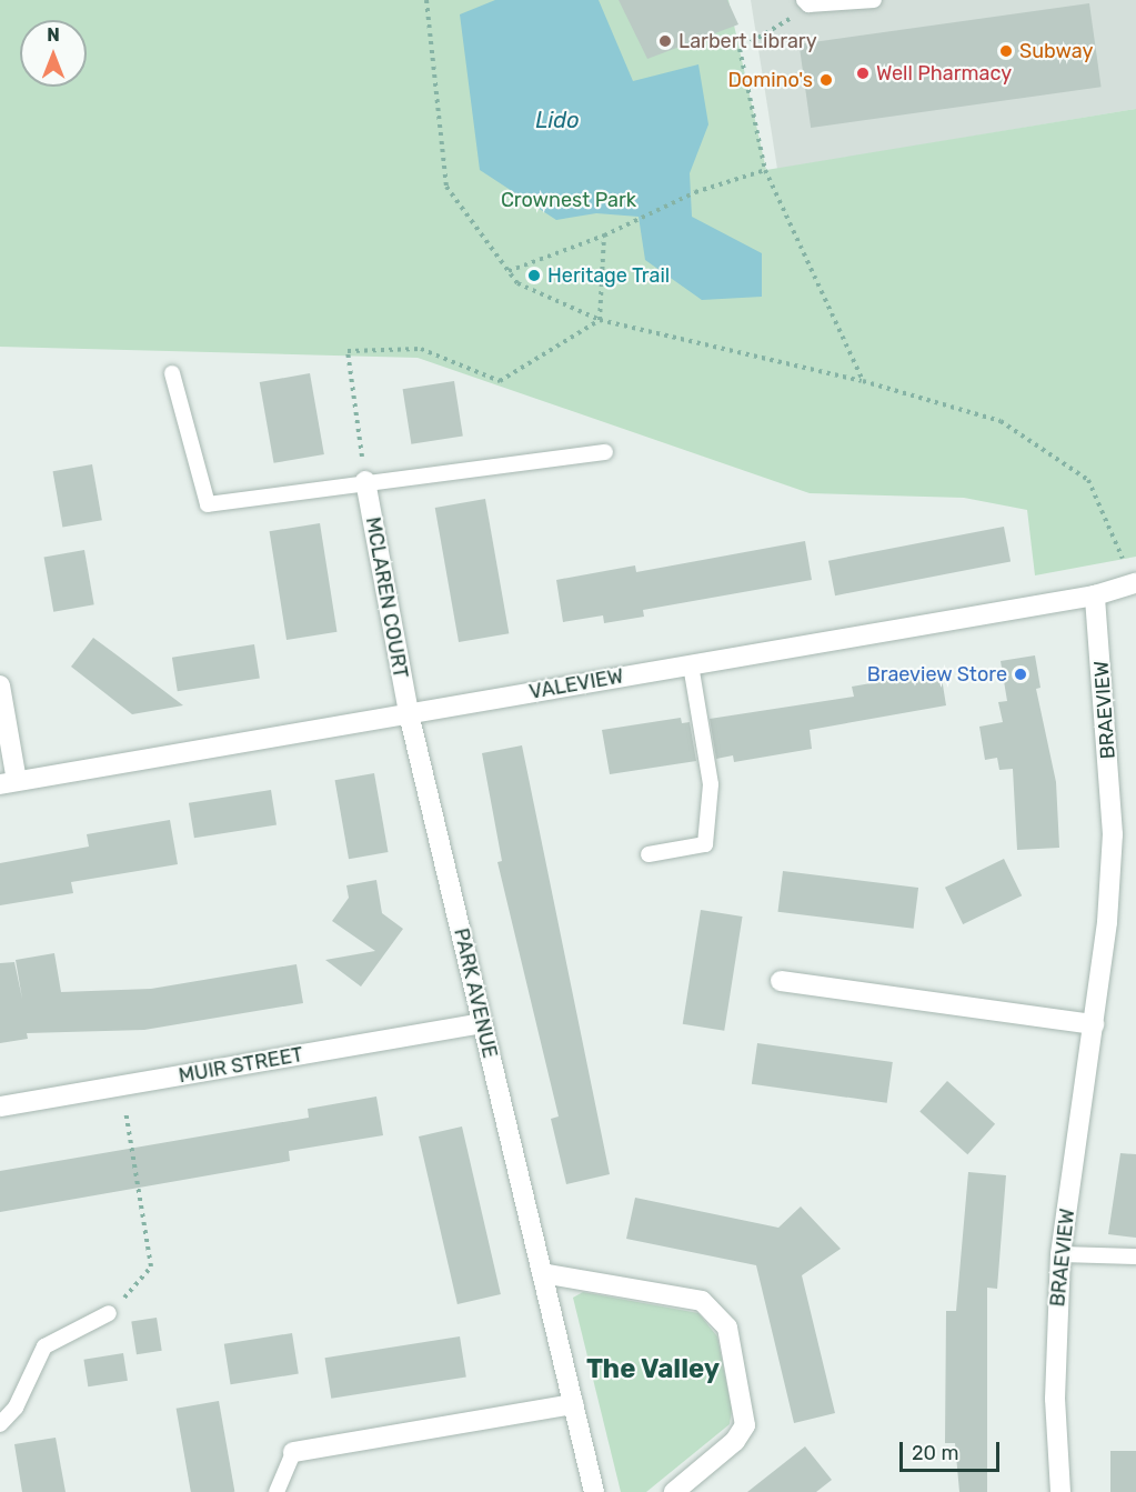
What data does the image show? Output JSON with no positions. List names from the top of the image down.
{
  "streets": {
    "street": [
      "MCLAREN COURT",
      "VALEVIEW",
      "BRAEVIEW",
      "PARK AVENUE",
      "MUIR STREET"
    ]
  },
  "crossings": [
    ["MCLAREN COURT", "VALEVIEW"],
    ["MCLAREN COURT", "PARK AVENUE"],
    ["VALEVIEW", "BRAEVIEW"],
    ["VALEVIEW", "PARK AVENUE"],
    ["PARK AVENUE", "MUIR STREET"]
  ],
  "districts": ["The Valley"],
  "water": ["Lido"],
  "parks": ["Crownest Park"],
  "places": [
    "Larbert Library",
    "Subway",
    "Well Pharmacy",
    "Domino's",
    "Heritage Trail",
    "Braeview Store"
  ],
  "scale_bar": "20 m",
  "north": "top"
}
